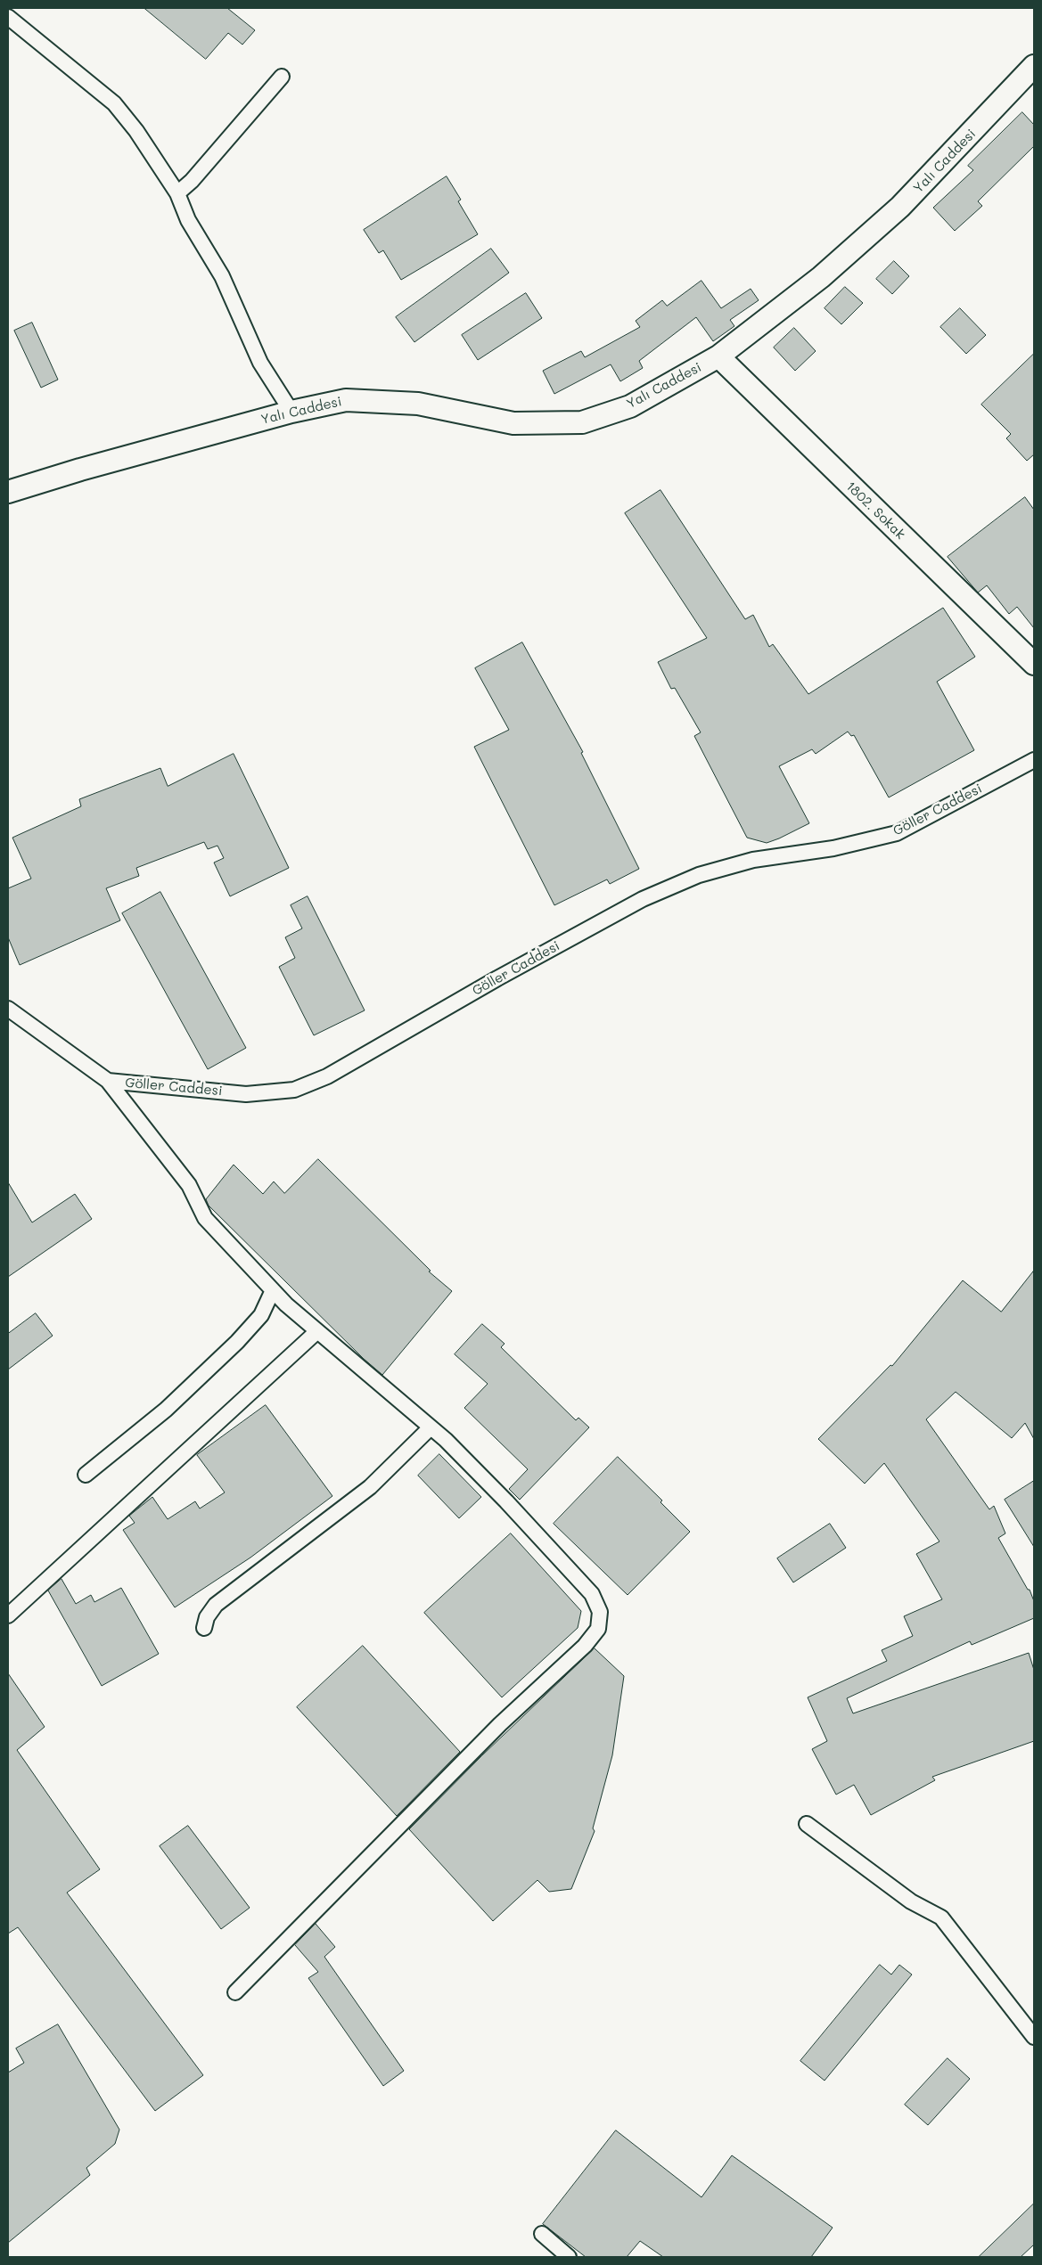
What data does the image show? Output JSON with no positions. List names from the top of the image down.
{
  "streets": {
    "street": ["Yalı Caddesi", "1802. Sokak", "Göller Caddesi"]
  },
  "crossings": [
    ["Yalı Caddesi", "1802. Sokak"]
  ]
}
